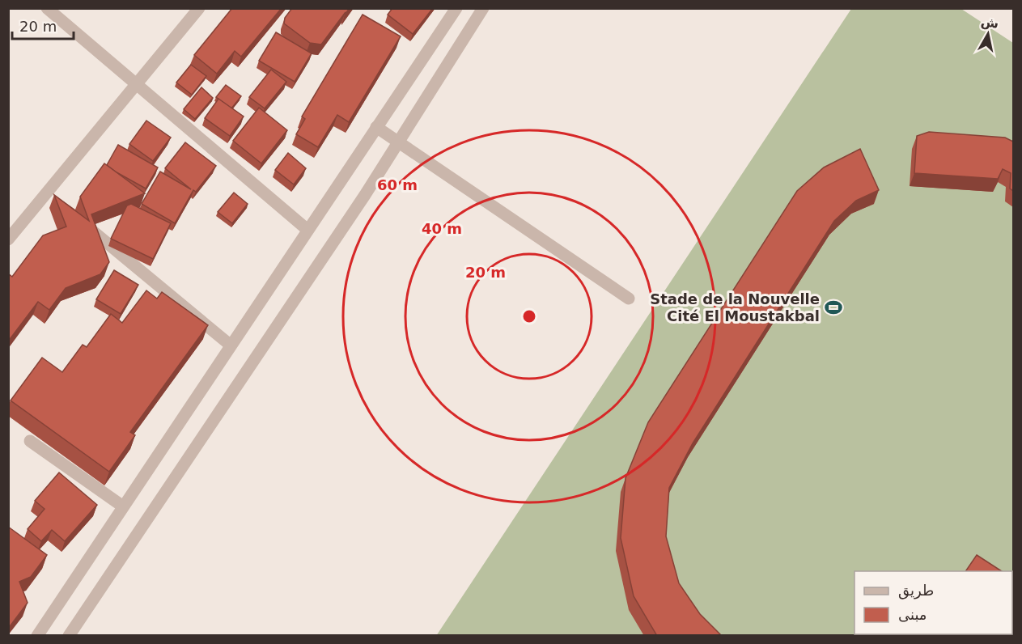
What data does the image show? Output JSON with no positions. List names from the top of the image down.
{
  "places": {
    "sports": ["Stade de la Nouvelle Cité El Moustakbal"]
  },
  "legend": ["طريق", "مبنى"],
  "scale_bar": "20 m",
  "north": "top",
  "rings": ["60 m", "40 m", "20 m"]
}
